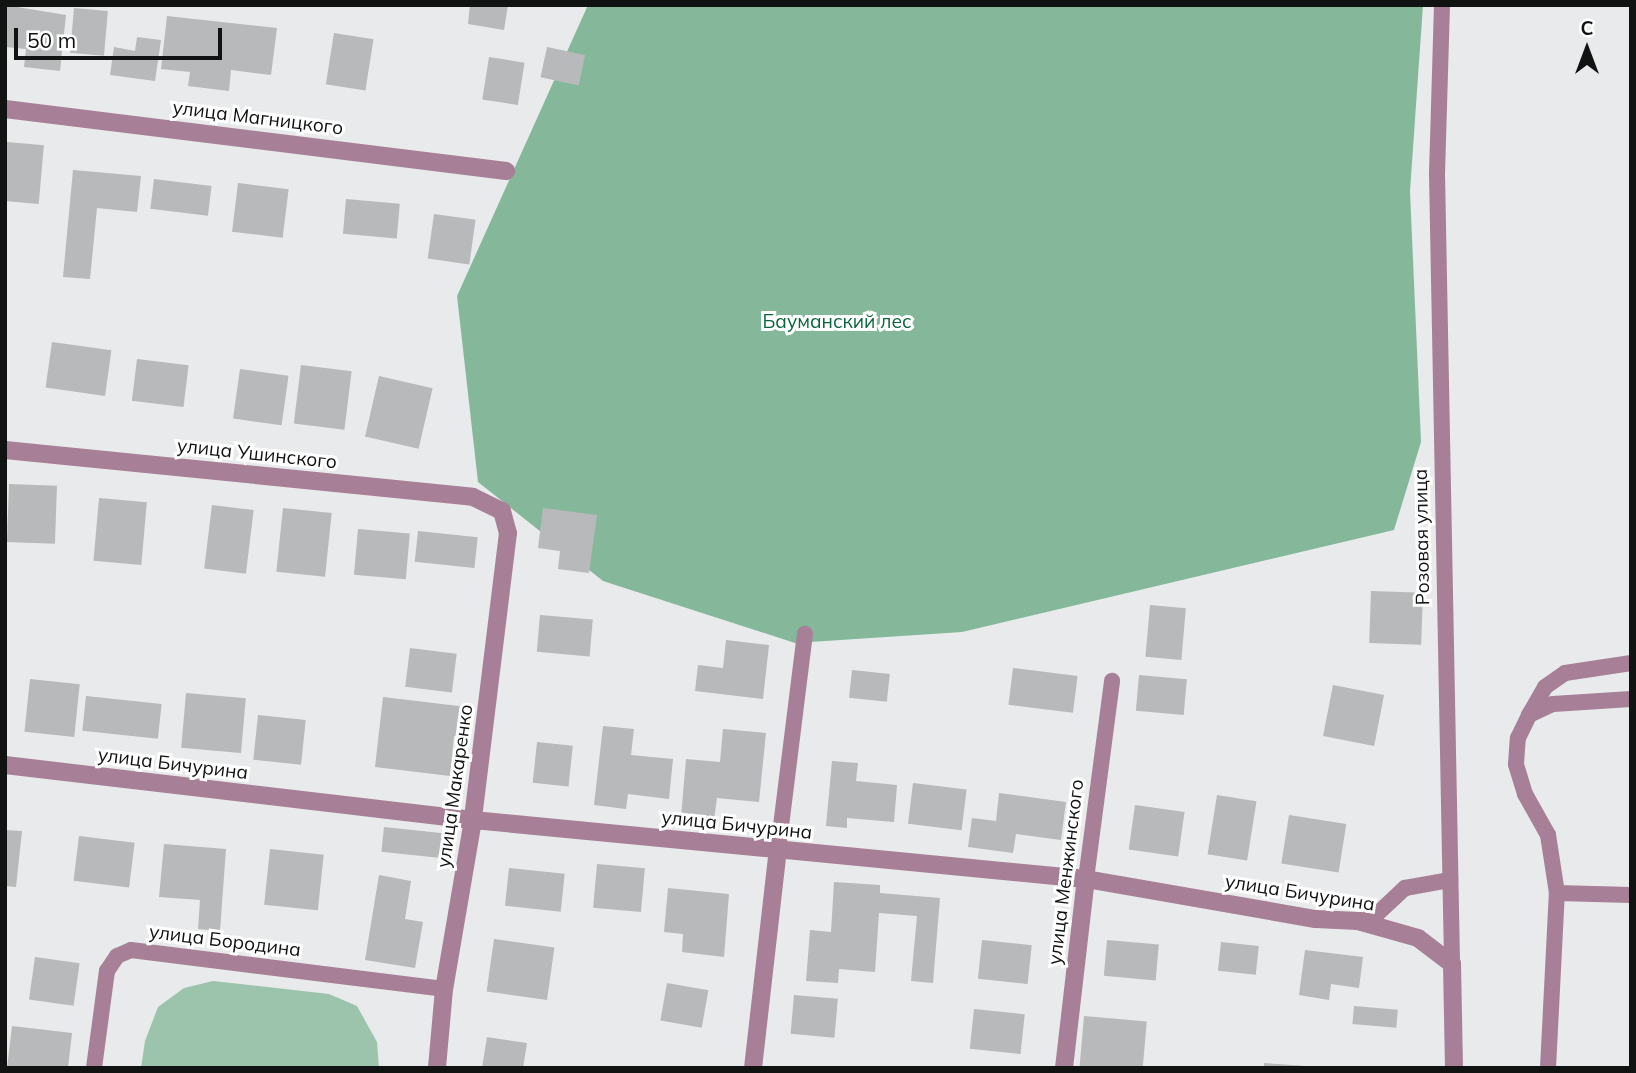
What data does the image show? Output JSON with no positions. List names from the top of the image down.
{
  "streets": {
    "street": [
      "улица Магницкого",
      "улица Ушинского",
      "Розовая улица",
      "улица Бичурина",
      "улица Макаренко",
      "улица Менжинского"
    ],
    "lane": ["улица Бородина"]
  },
  "crossings": [
    ["улица Ушинского", "улица Макаренко"],
    ["Розовая улица", "улица Бичурина"],
    ["улица Бичурина", "улица Макаренко"],
    ["улица Бичурина", "улица Менжинского"],
    ["улица Макаренко", "улица Бородина"]
  ],
  "parks": ["Бауманский лес"],
  "scale_bar": "50 m",
  "north": "top"
}
